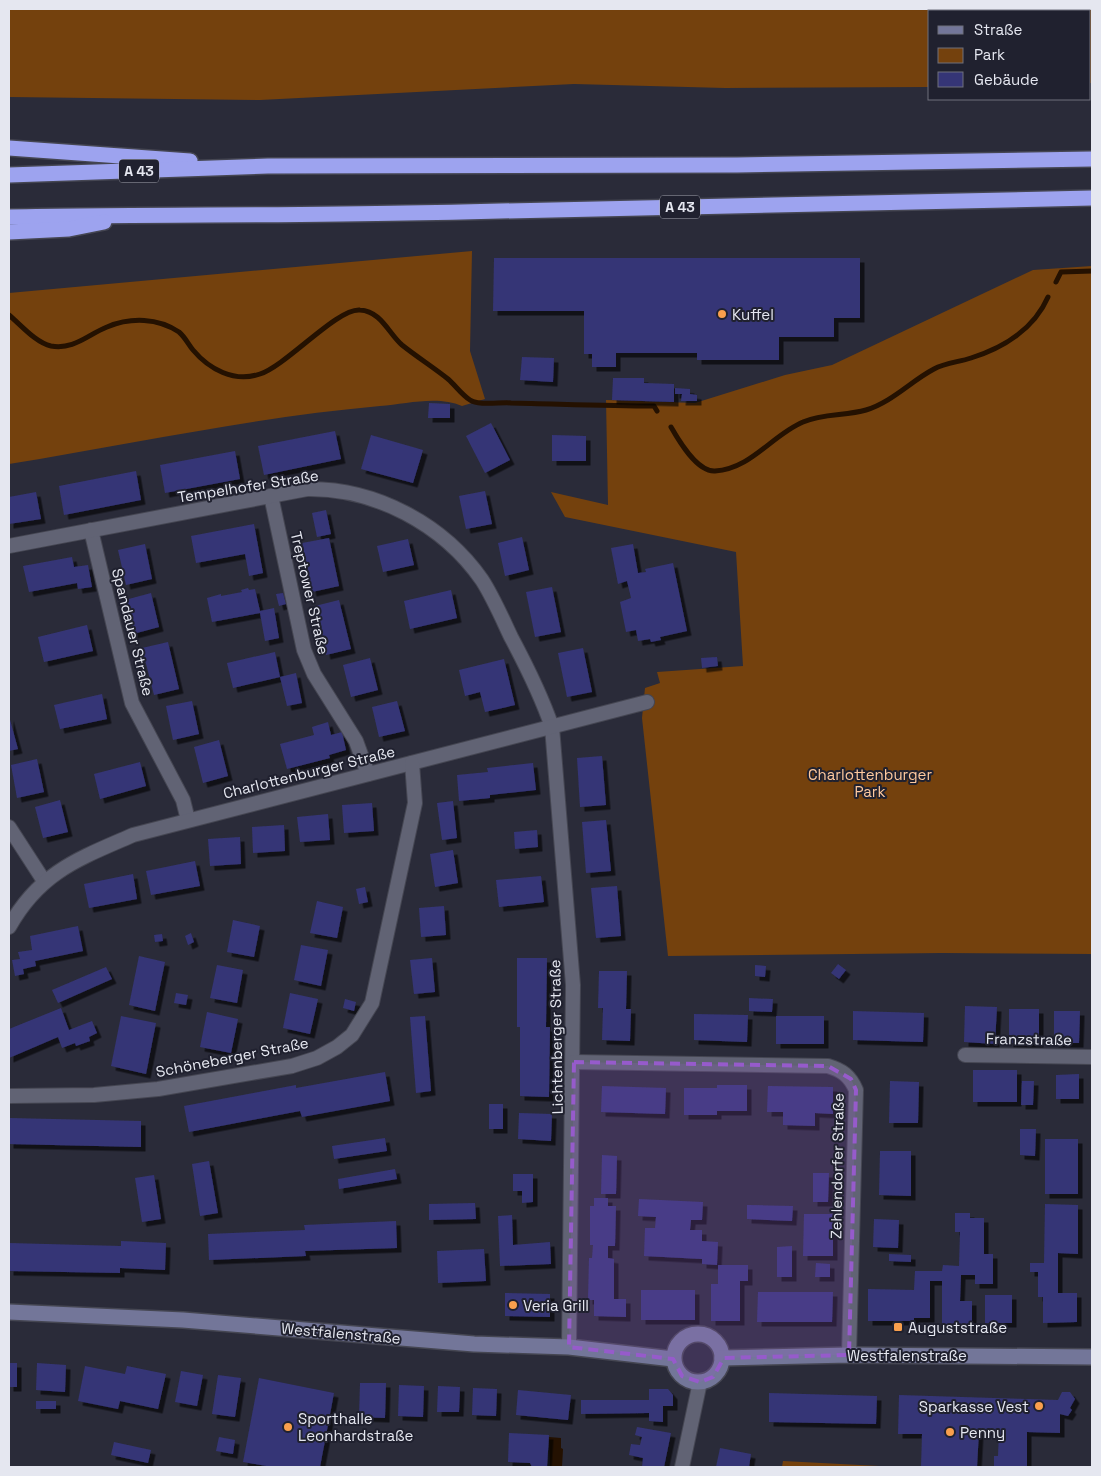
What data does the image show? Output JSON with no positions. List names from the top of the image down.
{
  "streets": {
    "highway": ["A 43"],
    "main road": ["Westfalenstraße"],
    "street": [
      "Tempelhofer Straße",
      "Treptower Straße",
      "Spandauer Straße",
      "Charlottenburger Straße",
      "Lichtenberger Straße",
      "Franzstraße",
      "Schöneberger Straße",
      "Zehlendorfer Straße"
    ]
  },
  "crossings": [
    ["Tempelhofer Straße", "Treptower Straße"],
    ["Tempelhofer Straße", "Spandauer Straße"],
    ["Tempelhofer Straße", "Charlottenburger Straße"],
    ["Tempelhofer Straße", "Lichtenberger Straße"],
    ["Treptower Straße", "Charlottenburger Straße"],
    ["Spandauer Straße", "Charlottenburger Straße"],
    ["Charlottenburger Straße", "Lichtenberger Straße"],
    ["Charlottenburger Straße", "Schöneberger Straße"],
    ["Lichtenberger Straße", "Zehlendorfer Straße"],
    ["Lichtenberger Straße", "Westfalenstraße"],
    ["Zehlendorfer Straße", "Westfalenstraße"]
  ],
  "parks": ["Charlottenburger Park"],
  "places": {
    "other": [
      "Kuffel",
      "Veria Grill",
      "Sparkasse Vest",
      "Sporthalle Leonhardstraße",
      "Penny"
    ],
    "transit": ["Auguststraße"]
  },
  "legend": ["Straße", "Park", "Gebäude"]
}
